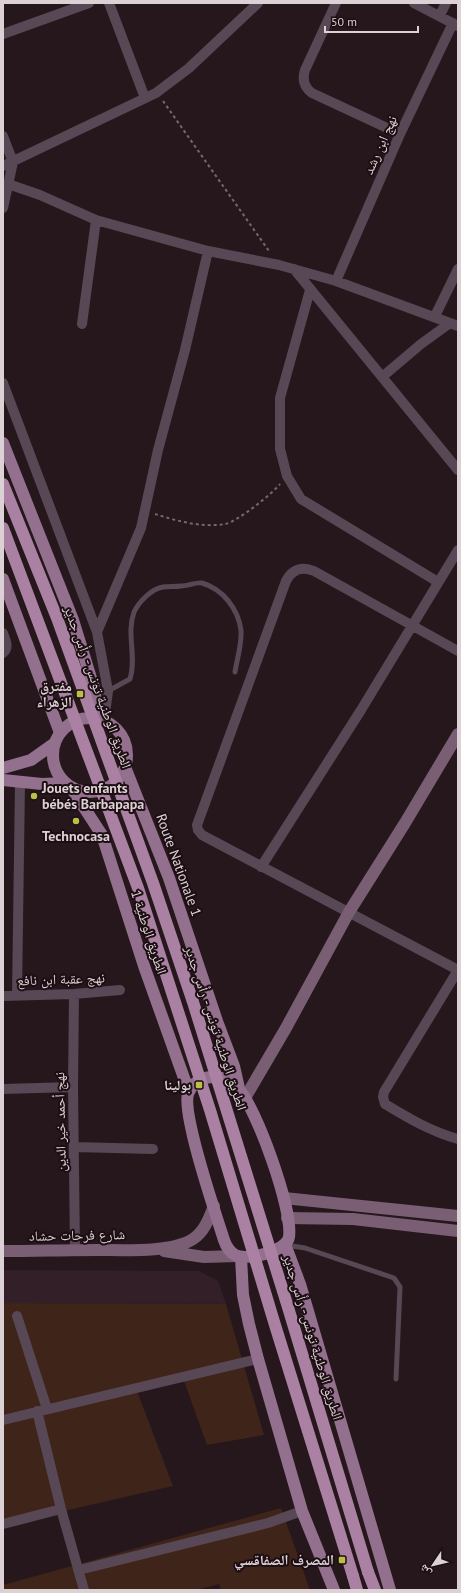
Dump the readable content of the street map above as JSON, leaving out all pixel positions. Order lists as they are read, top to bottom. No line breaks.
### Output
{"streets":{"highway":["الطريق الوطنية تونس - رأس جدير"],"main road":["Route Nationale 1","الطريق الوطنية 1"],"street":["نهج ابن رشد","نهج عقبة ابن نافع","نهج أحمد خير الدين","شارع فرحات حشاد"]},"crossings":[["Route Nationale 1","الطريق الوطنية 1"],["نهج عقبة ابن نافع","نهج أحمد خير الدين"],["نهج أحمد خير الدين","شارع فرحات حشاد"]],"places":{"transit":["مفترق الزهراء","بولينا","المصرف الصفاقسي"],"other":["Jouets enfants bébés Barbapapa","Technocasa"]},"scale_bar":"50 m","north":"bottom left"}
